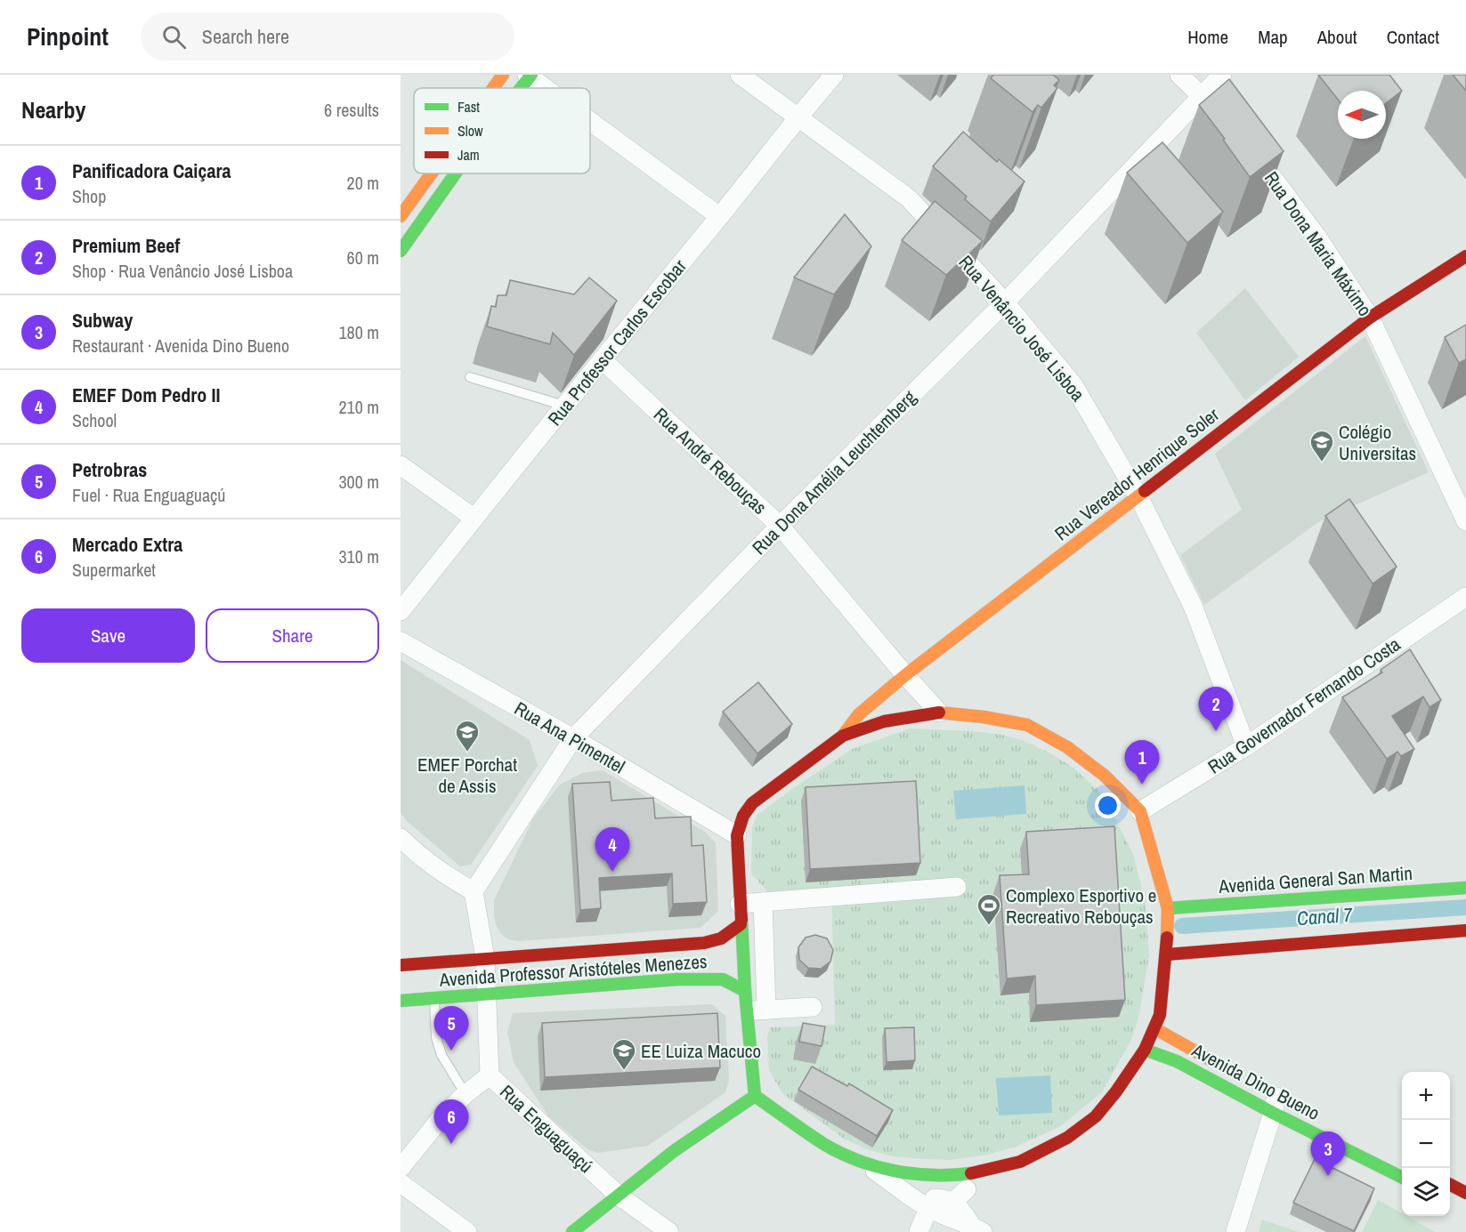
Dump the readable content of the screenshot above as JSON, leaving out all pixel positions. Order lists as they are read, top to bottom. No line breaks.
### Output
{"streets":{"main road":["Rua Vereador Henrique Soler","Avenida General San Martin","Avenida Professor Aristóteles Menezes","Avenida Dino Bueno"],"street":["Rua Dona Maria Máximo","Rua Venâncio José Lisboa","Rua Professor Carlos Escobar","Rua André Rebouças","Rua Dona Amélia Leuchtemberg","Rua Governador Fernando Costa","Rua Ana Pimentel","Rua Enguaguaçú"]},"crossings":[["Rua Dona Maria Máximo","Rua Vereador Henrique Soler"],["Rua Venâncio José Lisboa","Rua Professor Carlos Escobar"],["Rua Venâncio José Lisboa","Rua Dona Amélia Leuchtemberg"],["Rua Venâncio José Lisboa","Rua Vereador Henrique Soler"],["Rua Venâncio José Lisboa","Rua Governador Fernando Costa"],["Rua Professor Carlos Escobar","Rua André Rebouças"],["Rua André Rebouças","Rua Dona Amélia Leuchtemberg"],["Rua André Rebouças","Rua Vereador Henrique Soler"],["Rua Dona Amélia Leuchtemberg","Rua Ana Pimentel"],["Avenida Professor Aristóteles Menezes","Rua Enguaguaçú"]],"water":["Canal 7"],"places":{"school or university":["Colégio Universitas","EMEF Porchat de Assis","EE Luiza Macuco"],"sports":["Complexo Esportivo e Recreativo Rebouças"]},"legend":["Fast","Slow","Jam"],"north":"left","page":{"header":"Pinpoint","search":"Search here","nav":["Home","Map","About","Contact"],"heading":["Nearby","6 results"],"list":[{"mark":"1","name":"Panificadora Caiçara","note":"Shop","value":"20 m"},{"mark":"2","name":"Premium Beef","note":"Shop · Rua Venâncio José Lisboa","value":"60 m"},{"mark":"3","name":"Subway","note":"Restaurant · Avenida Dino Bueno","value":"180 m"},{"mark":"4","name":"EMEF Dom Pedro II","note":"School","value":"210 m"},{"mark":"5","name":"Petrobras","note":"Fuel · Rua Enguaguaçú","value":"300 m"},{"mark":"6","name":"Mercado Extra","note":"Supermarket","value":"310 m"}],"buttons":["Save","Share"],"pins":["2","1","4","5","6","3"],"map_buttons":["+","−"]}}
